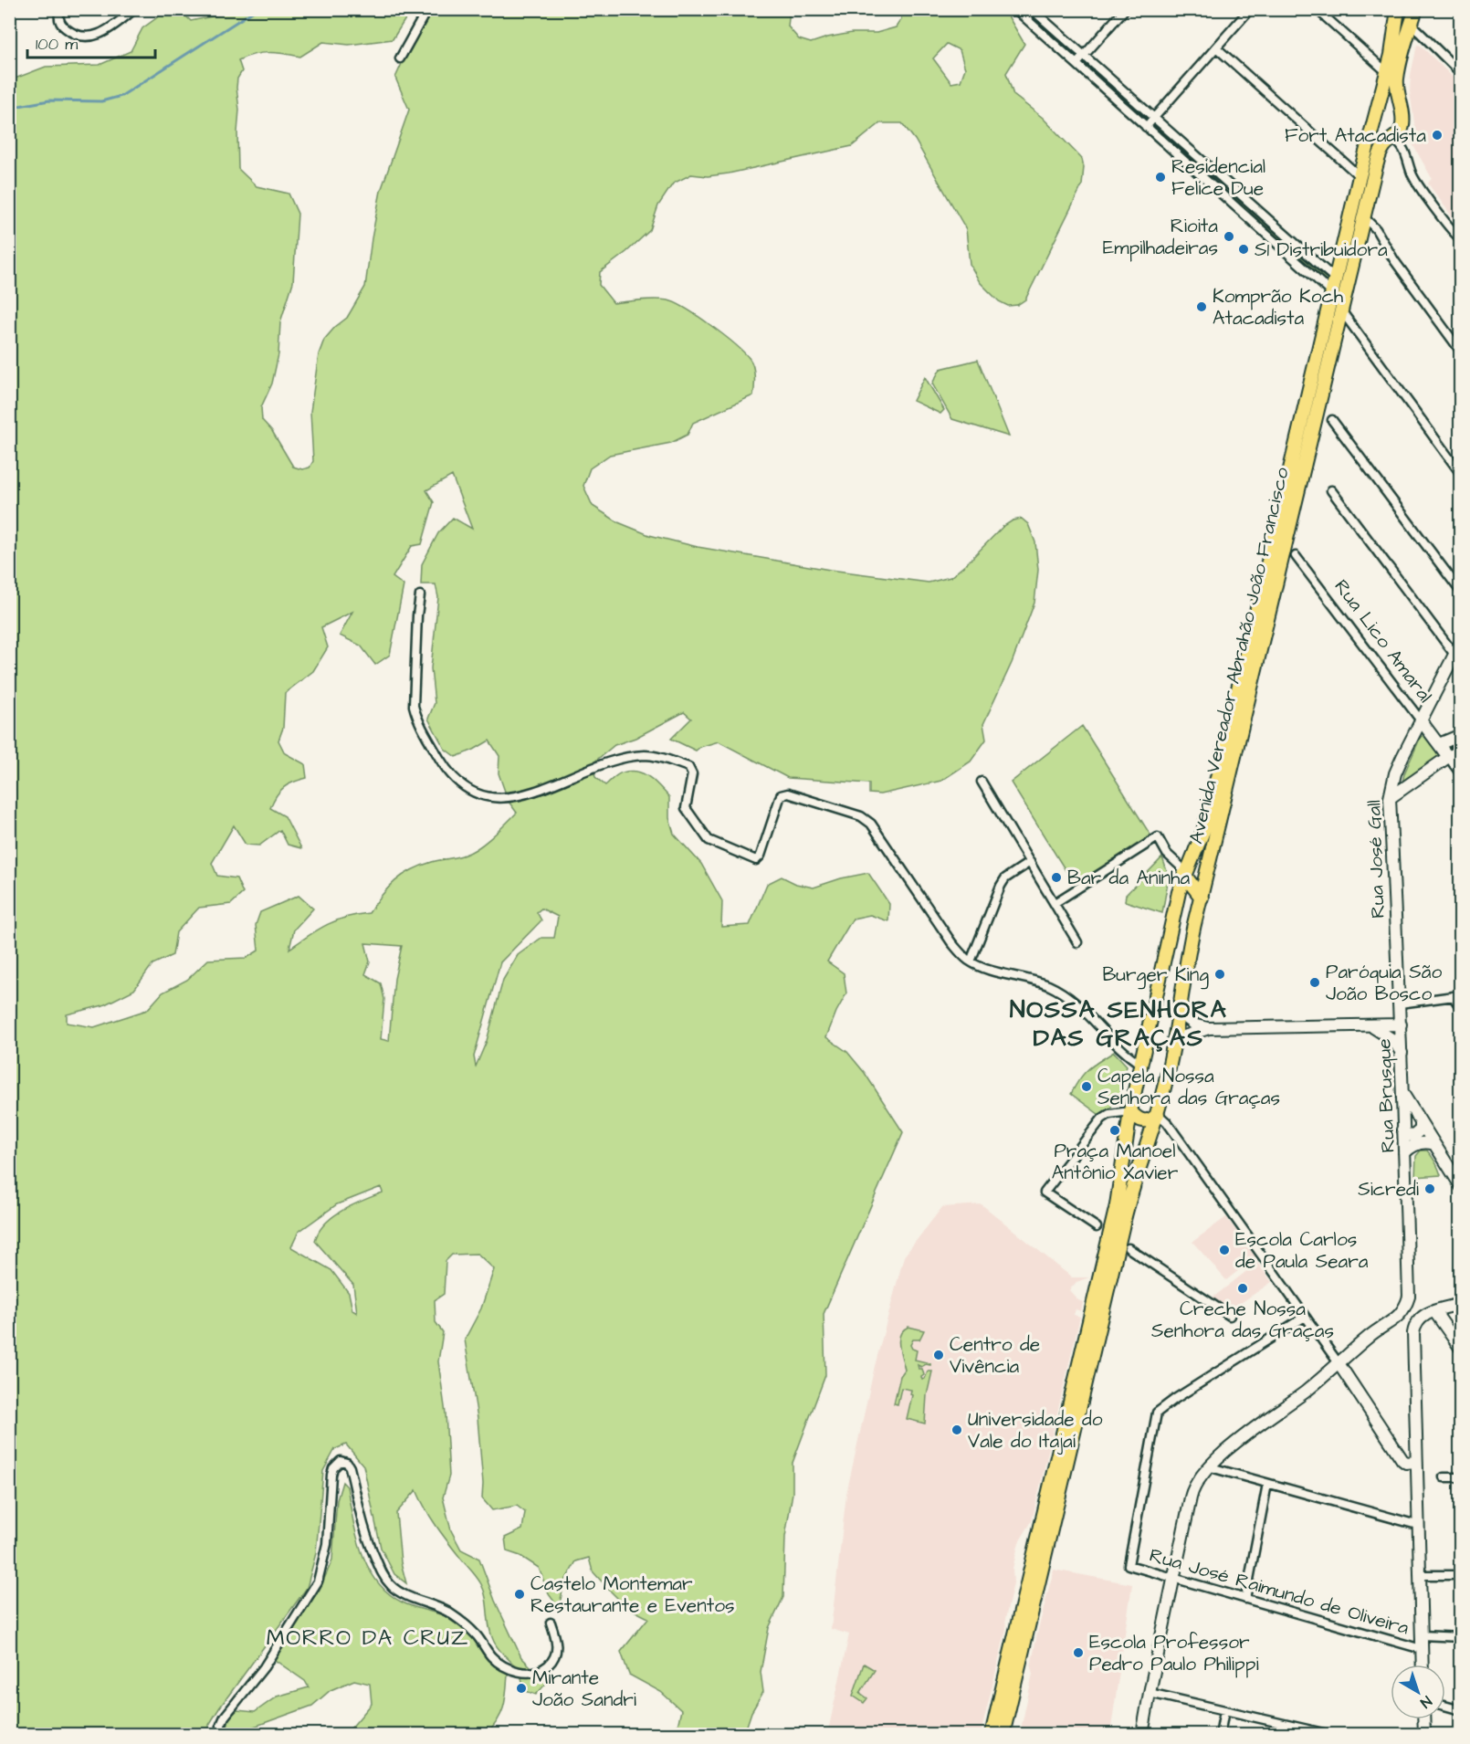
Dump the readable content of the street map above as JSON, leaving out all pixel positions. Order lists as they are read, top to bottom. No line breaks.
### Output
{"streets":{"main road":["Rua Lico Amaral","Avenida Vereador Abrahão João Francisco","Rua José Gall","Rua Brusque"],"street":["Rua José Raimundo de Oliveira"]},"crossings":[["Rua Lico Amaral","Rua José Gall"],["Rua José Gall","Rua Brusque"]],"districts":["NOSSA SENHORA DAS GRAÇAS","MORRO DA CRUZ"],"places":["Fort Atacadista","Residencial Felice Due","Rioita Empilhadeiras","S1 Distribuidora","Komprão Koch Atacadista","Bar da Aninha","Burger King","Paróquia São João Bosco","Capela Nossa Senhora das Graças","Praça Manoel Antônio Xavier","Sicredi","Escola Carlos de Paula Seara","Creche Nossa Senhora das Graças","Centro de Vivência","Universidade do Vale do Itajaí","Castelo Montemar Restaurante e Eventos","Escola Professor Pedro Paulo Philippi","Mirante João Sandri"],"scale_bar":"100 m","north":"bottom right"}
